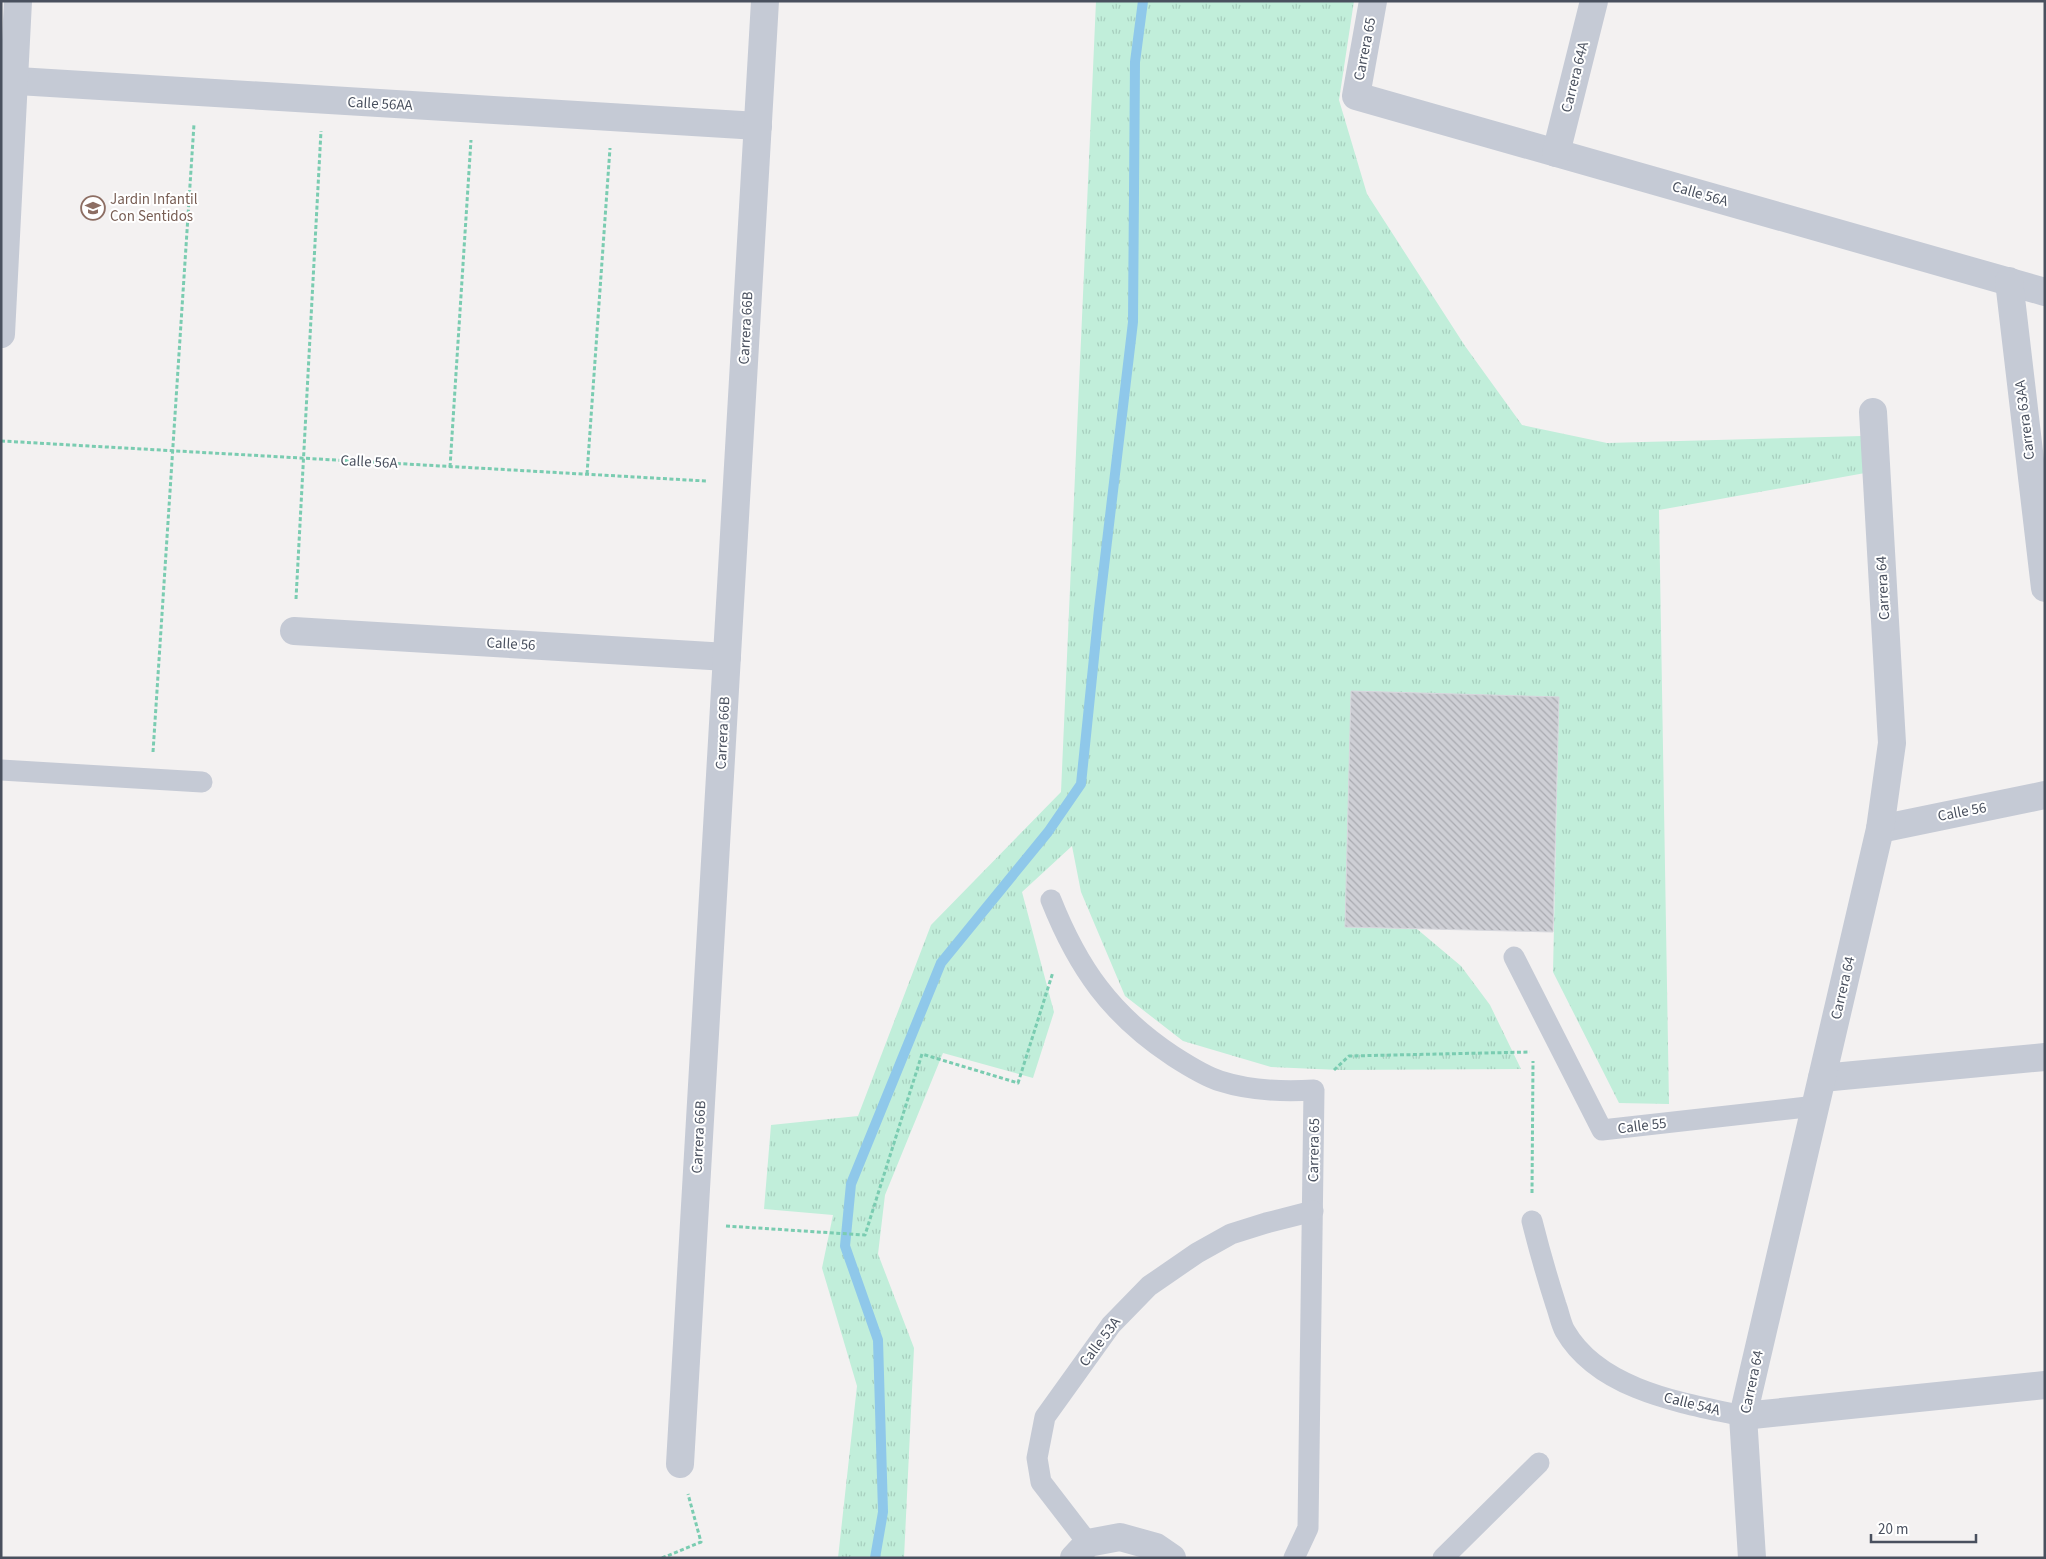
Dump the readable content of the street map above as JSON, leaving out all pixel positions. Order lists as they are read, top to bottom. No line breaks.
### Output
{"streets":{"street":["Carrera 65","Carrera 64A","Calle 56AA","Calle 56A","Carrera 66B","Carrera 63AA","Carrera 64","Calle 56","Calle 54A"],"lane":["Calle 55","Calle 53A"]},"crossings":[["Carrera 65","Calle 56A"],["Carrera 65","Calle 53A"],["Carrera 64A","Calle 56A"],["Calle 56AA","Carrera 66B"],["Calle 56A","Carrera 66B"],["Calle 56A","Carrera 63AA"],["Carrera 66B","Calle 56"],["Carrera 64","Calle 56"],["Carrera 64","Calle 55"],["Carrera 64","Calle 54A"]],"places":{"school or university":["Jardin Infantil Con Sentidos"]},"scale_bar":"20 m"}
